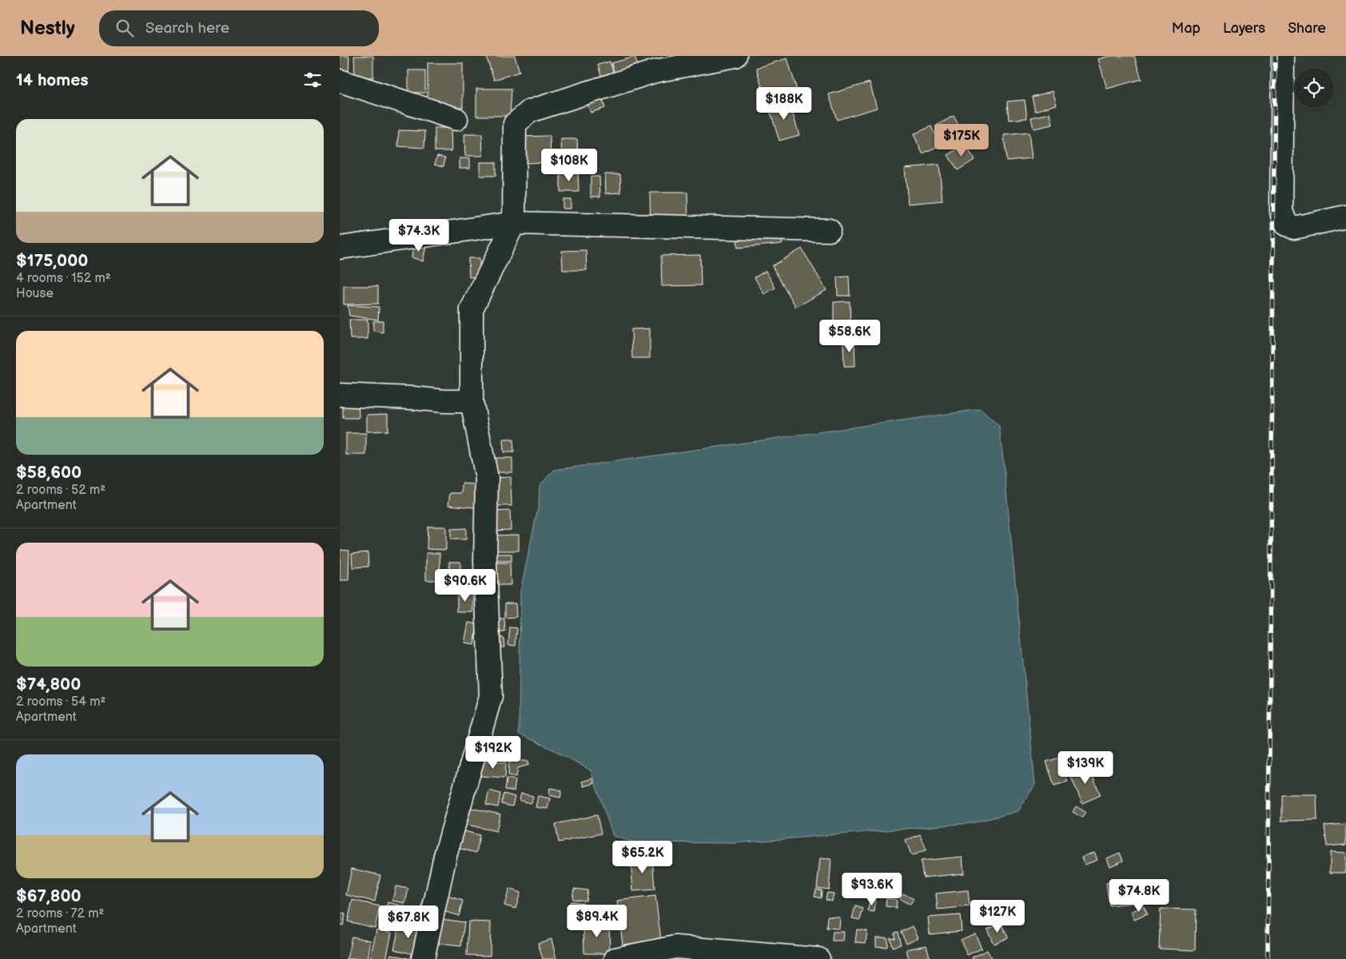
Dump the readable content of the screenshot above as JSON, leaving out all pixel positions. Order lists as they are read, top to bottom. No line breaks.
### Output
{"page":{"header":"Nestly","search":"Search here","nav":["Map","Layers","Share"],"heading":"14 homes","price":["$188K","$175K","$108K","$74.3K","$58.6K","$90.6K","$192K","$139K","$65.2K","$93.6K","$74.8K","$127K","$89.4K","$67.8K"],"list":[{"name":"$175,000","note":"4 rooms · 152 m² · House"},{"name":"$58,600","note":"2 rooms · 52 m² · Apartment"},{"name":"$74,800","note":"2 rooms · 54 m² · Apartment"},{"name":"$67,800","note":"2 rooms · 72 m² · Apartment"}]}}
